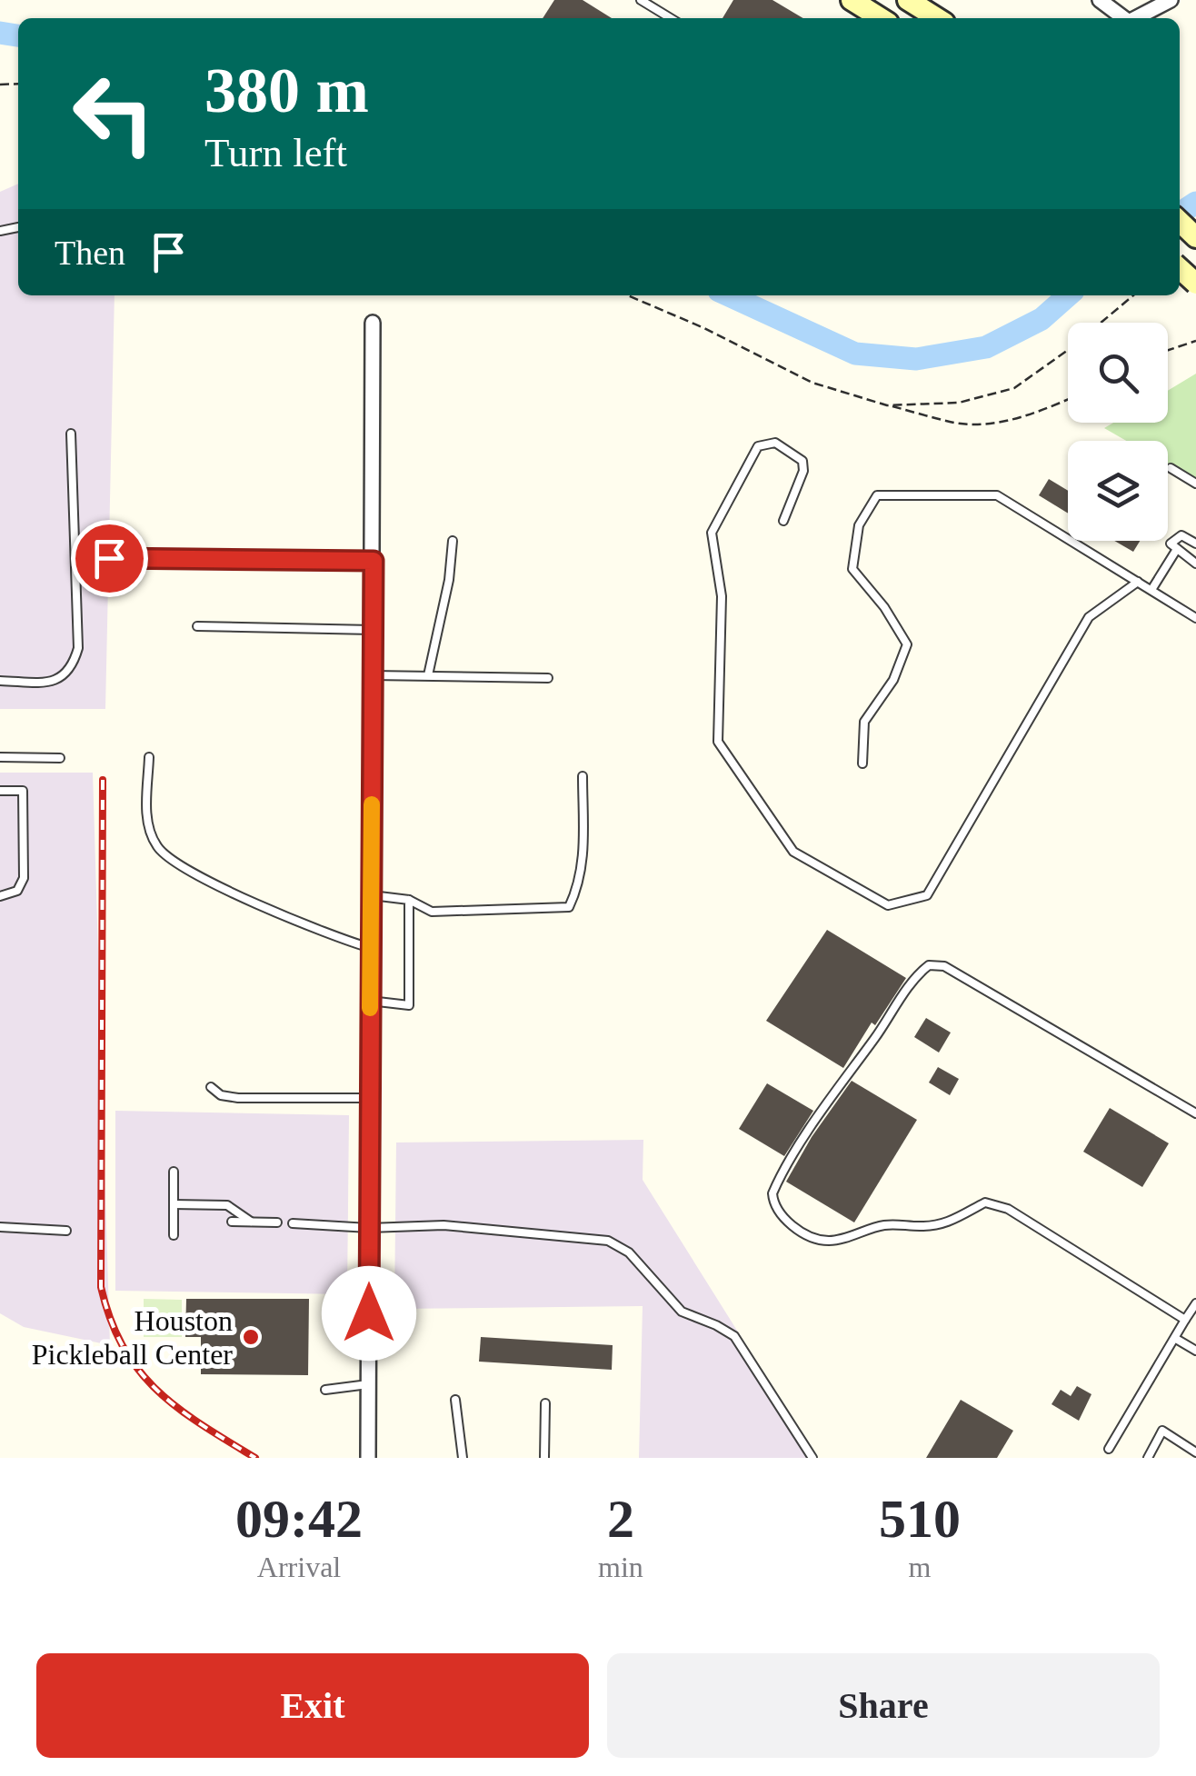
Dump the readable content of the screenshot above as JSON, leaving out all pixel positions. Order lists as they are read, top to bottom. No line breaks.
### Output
{"places":["Houston Pickleball Center"],"page":{"turn":["380 m","Turn left"],"then":"Then","eta":["09:42","Arrival","2","min","510","m"],"buttons":["Exit","Share"]}}
